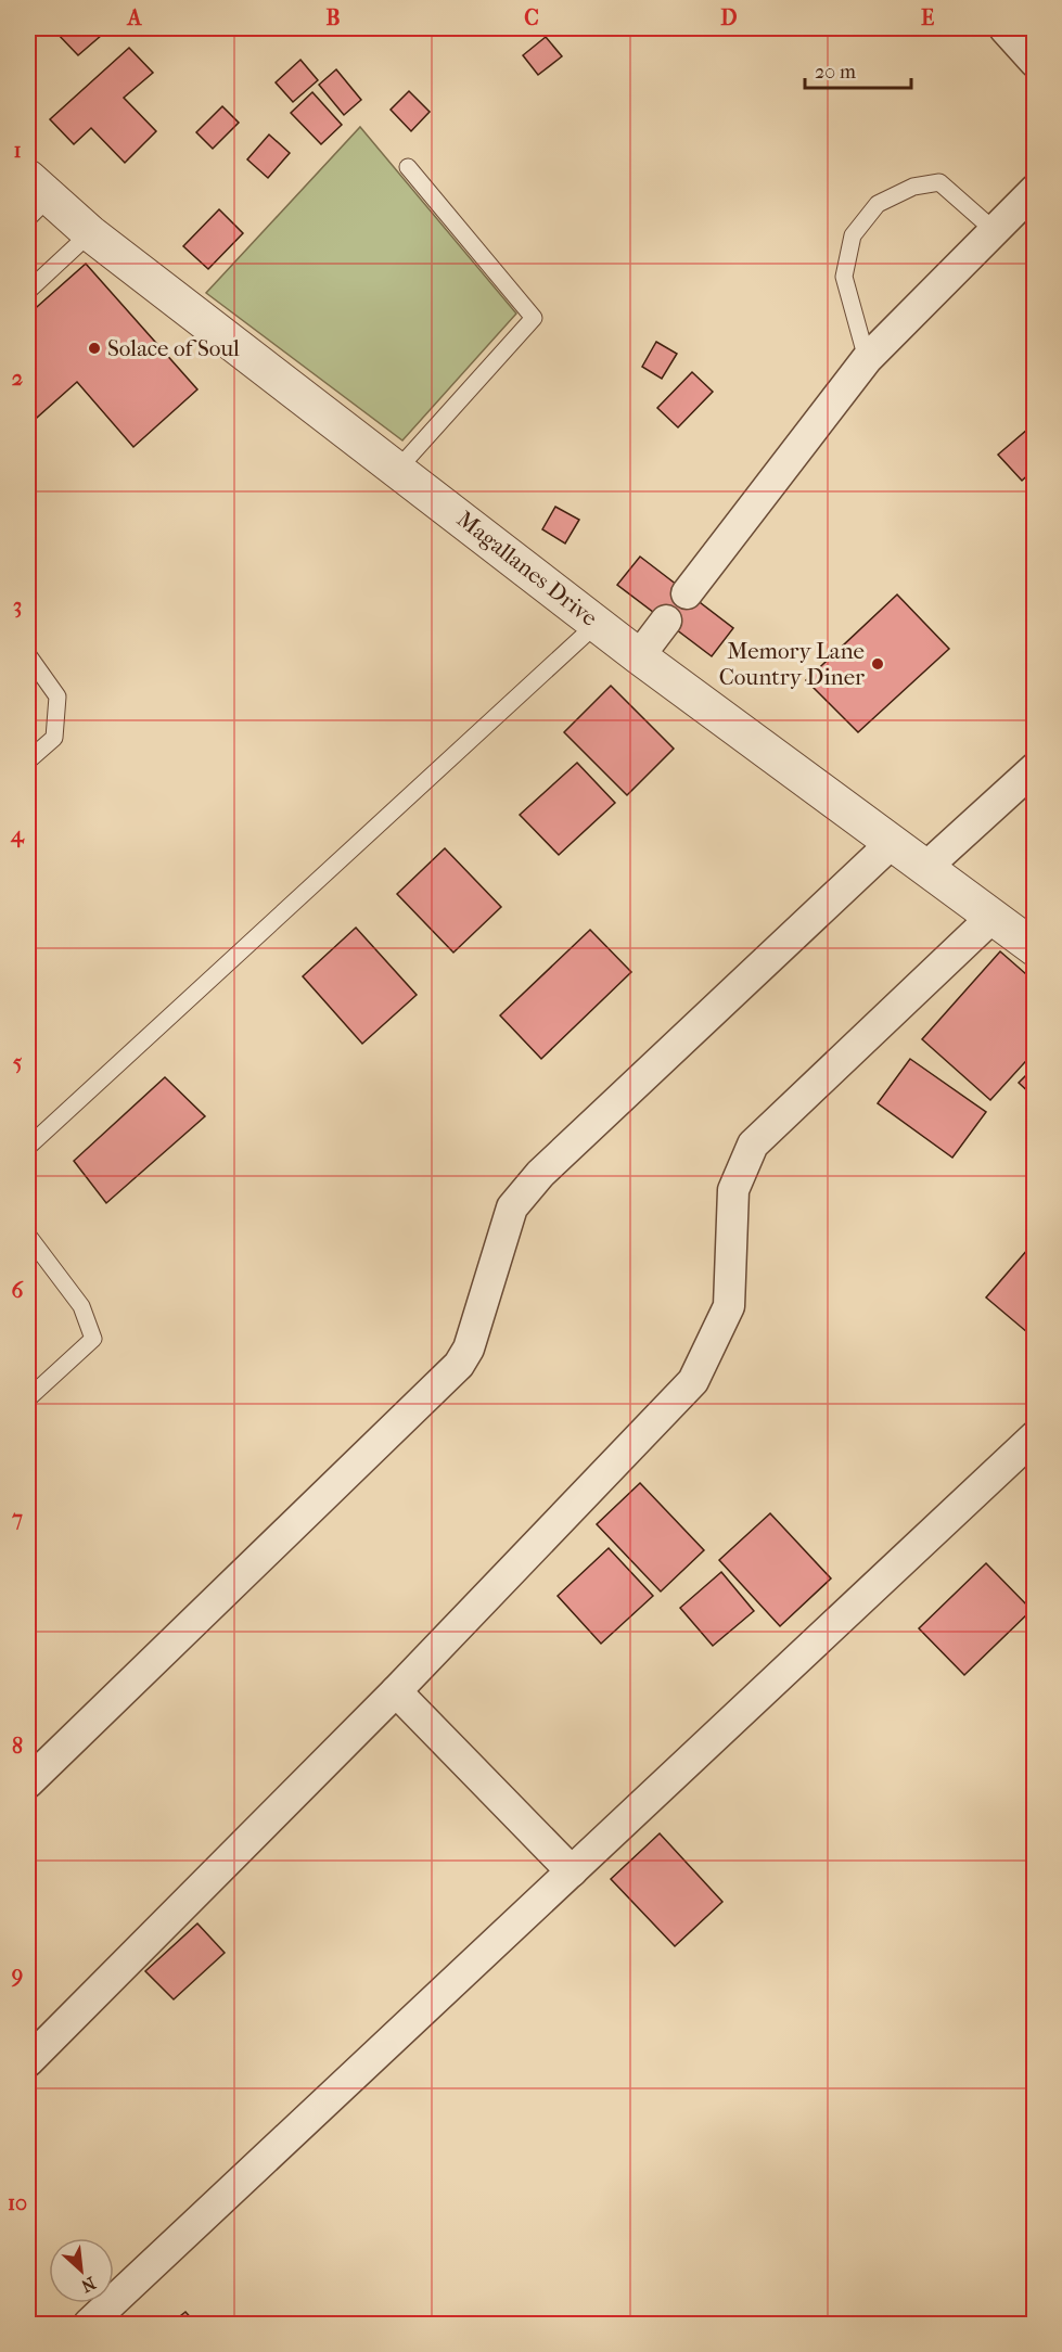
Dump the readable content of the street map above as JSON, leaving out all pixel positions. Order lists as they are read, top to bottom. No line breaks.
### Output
{"streets":{"street":["Magallanes Drive"]},"places":["Solace of Soul","Memory Lane Country Diner"],"scale_bar":"20 m","north":"bottom right","grid":{"columns":["A","B","C","D","E"],"rows":["1","2","3","4","5","6","7","8","9","10"]}}
